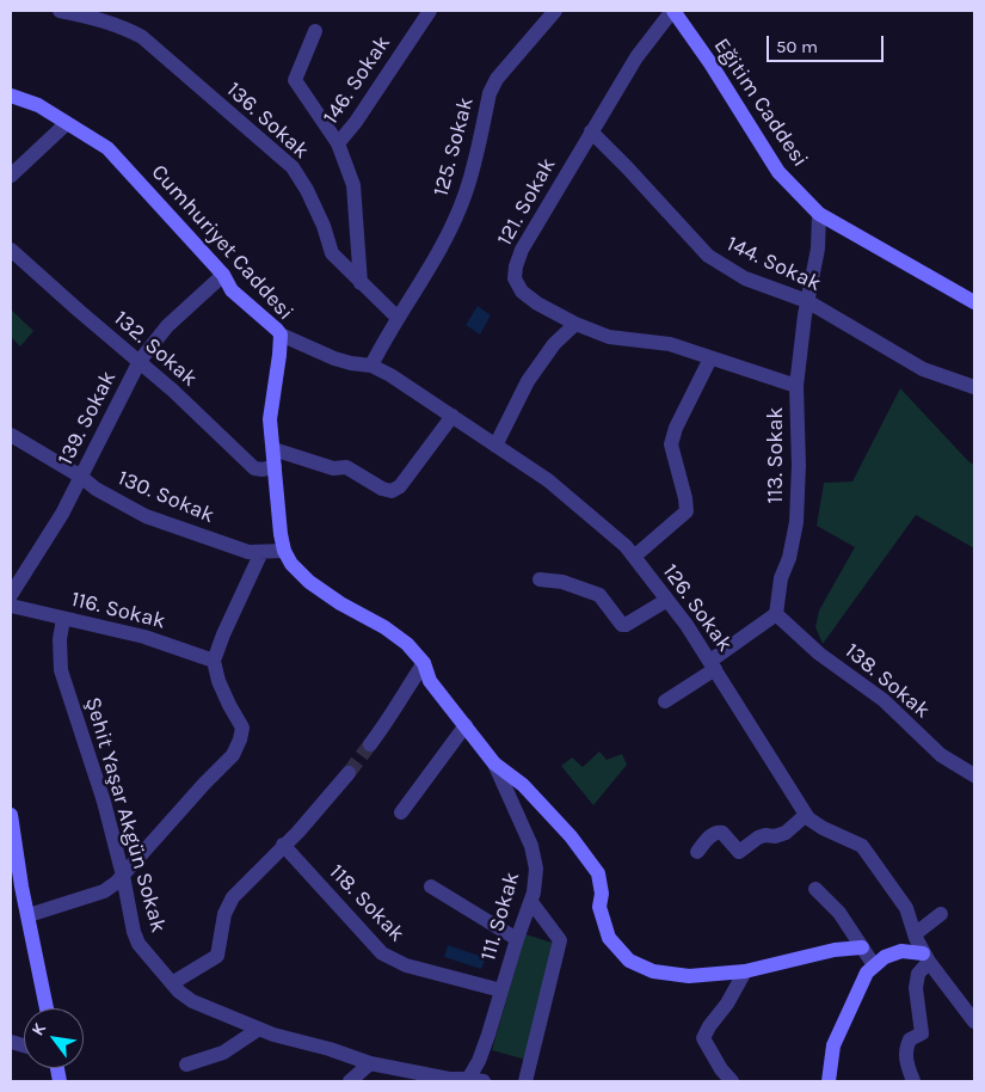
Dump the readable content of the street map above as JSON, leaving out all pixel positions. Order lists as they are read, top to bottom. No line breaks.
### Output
{"streets":{"street":["146. Sokak","Eğitim Caddesi","136. Sokak","125. Sokak","121. Sokak","Cumhuriyet Caddesi","144. Sokak","132. Sokak","139. Sokak","113. Sokak","130. Sokak","126. Sokak","116. Sokak","138. Sokak","Şehit Yaşar Akgün Sokak","118. Sokak","111. Sokak"]},"crossings":[["Eğitim Caddesi","121. Sokak"],["Eğitim Caddesi","113. Sokak"],["136. Sokak","125. Sokak"],["125. Sokak","126. Sokak"],["121. Sokak","144. Sokak"],["121. Sokak","113. Sokak"],["Cumhuriyet Caddesi","132. Sokak"],["Cumhuriyet Caddesi","139. Sokak"],["Cumhuriyet Caddesi","130. Sokak"],["Cumhuriyet Caddesi","126. Sokak"],["144. Sokak","113. Sokak"],["132. Sokak","139. Sokak"],["139. Sokak","130. Sokak"],["113. Sokak","138. Sokak"],["116. Sokak","Şehit Yaşar Akgün Sokak"],["Şehit Yaşar Akgün Sokak","111. Sokak"],["118. Sokak","111. Sokak"]],"scale_bar":"50 m","north":"top left"}
